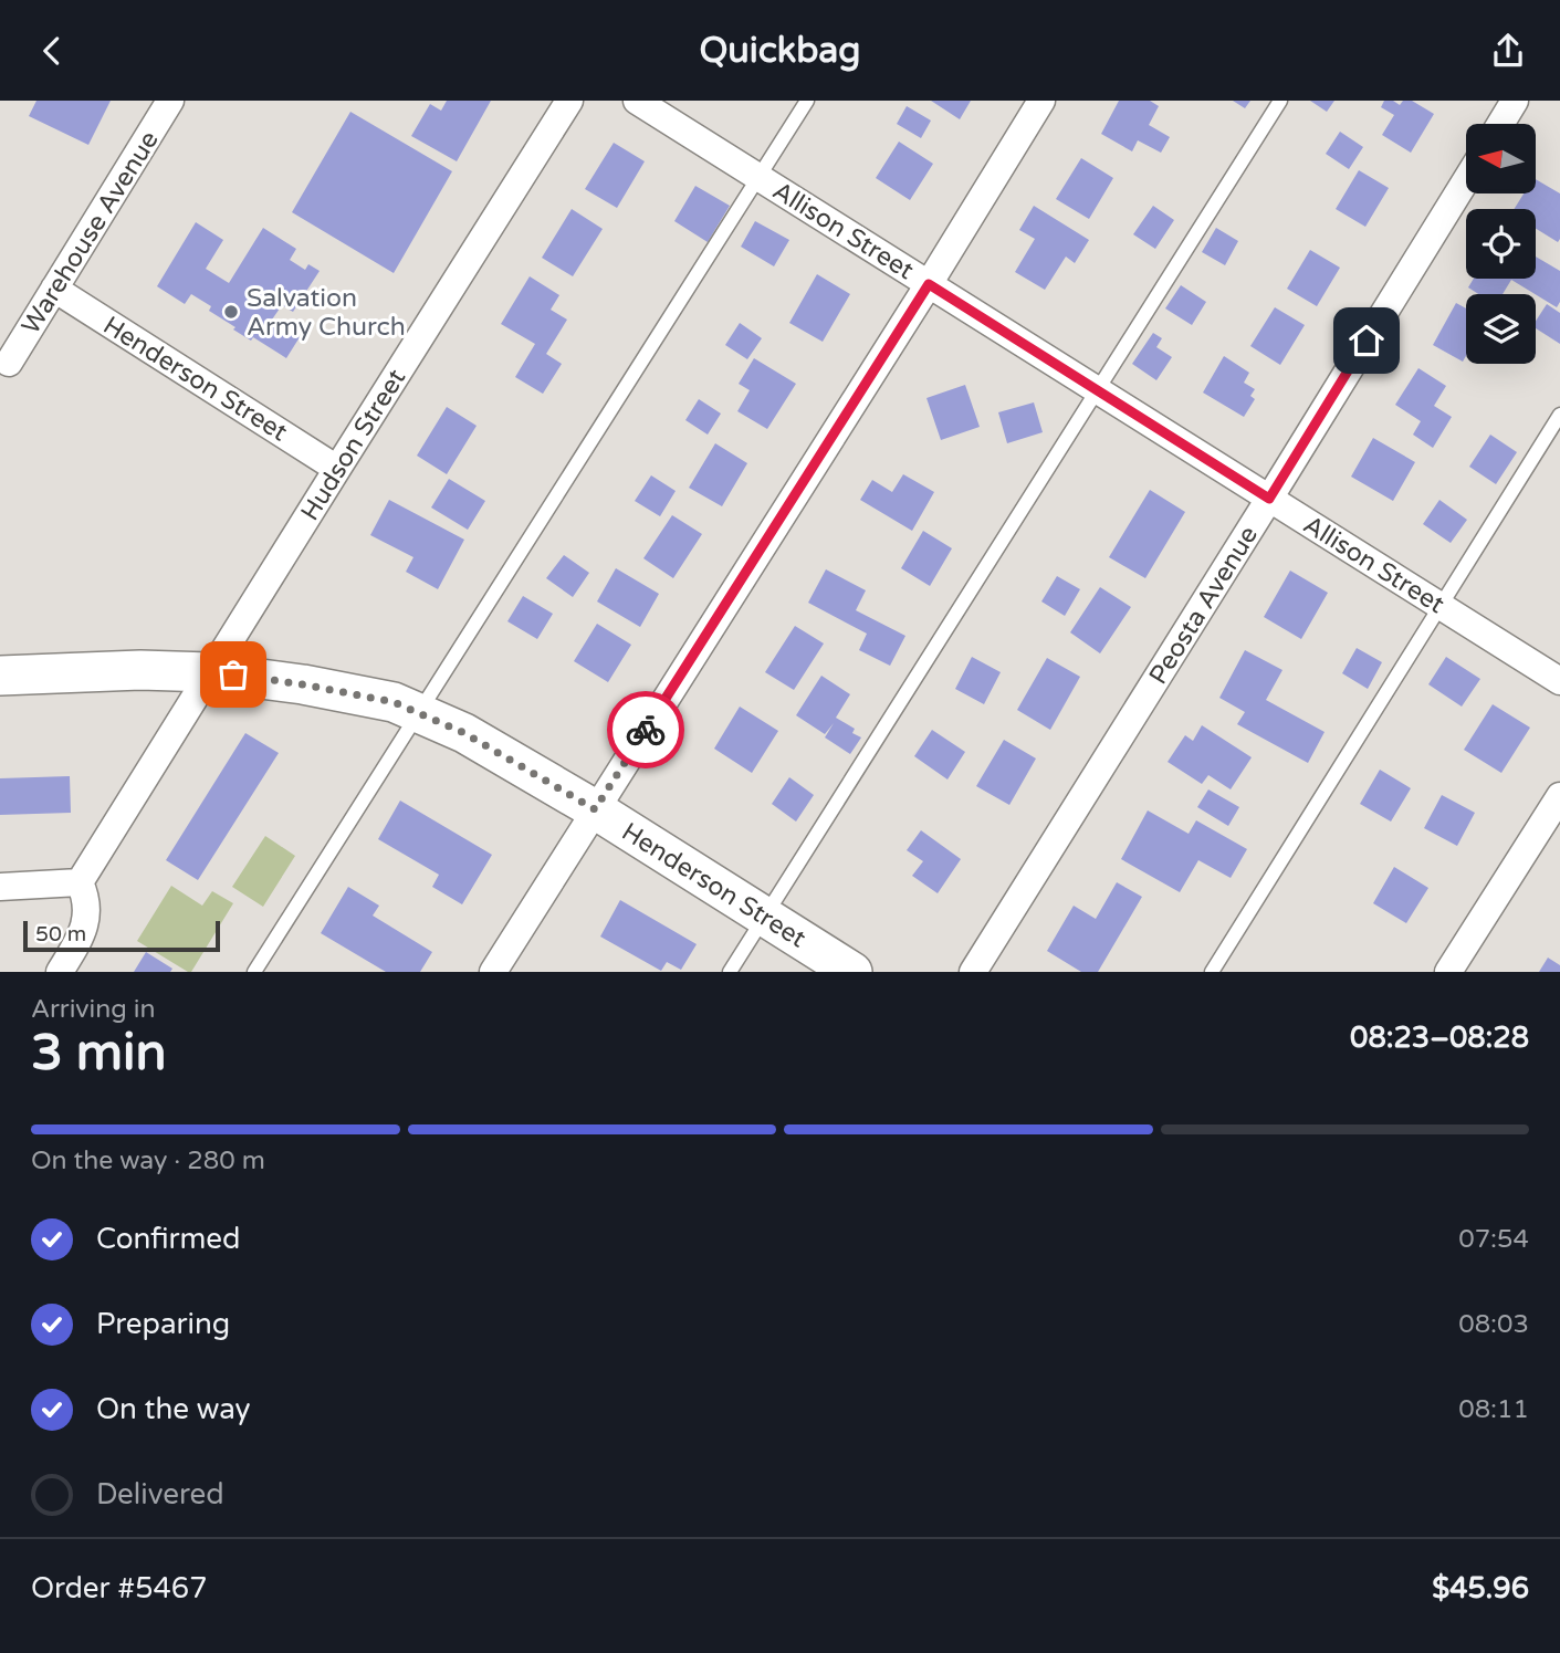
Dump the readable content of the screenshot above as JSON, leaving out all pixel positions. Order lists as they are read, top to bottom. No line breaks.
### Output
{"streets":{"main road":["Henderson Street"],"street":["Allison Street","Warehouse Avenue","Hudson Street","Peosta Avenue"]},"crossings":[["Allison Street","Peosta Avenue"],["Warehouse Avenue","Henderson Street"],["Henderson Street","Hudson Street"]],"places":["Salvation Army Church"],"scale_bar":"50 m","north":"left","page":{"header":"Quickbag","scale":"50 m","heading":["3 min","Arriving in","08:23–08:28"],"panel":["Order #5467","$45.96"],"bar":"On the way · 280 m","list":[["Confirmed","07:54"],["Preparing","08:03"],["On the way","08:11"],"Delivered"]}}
